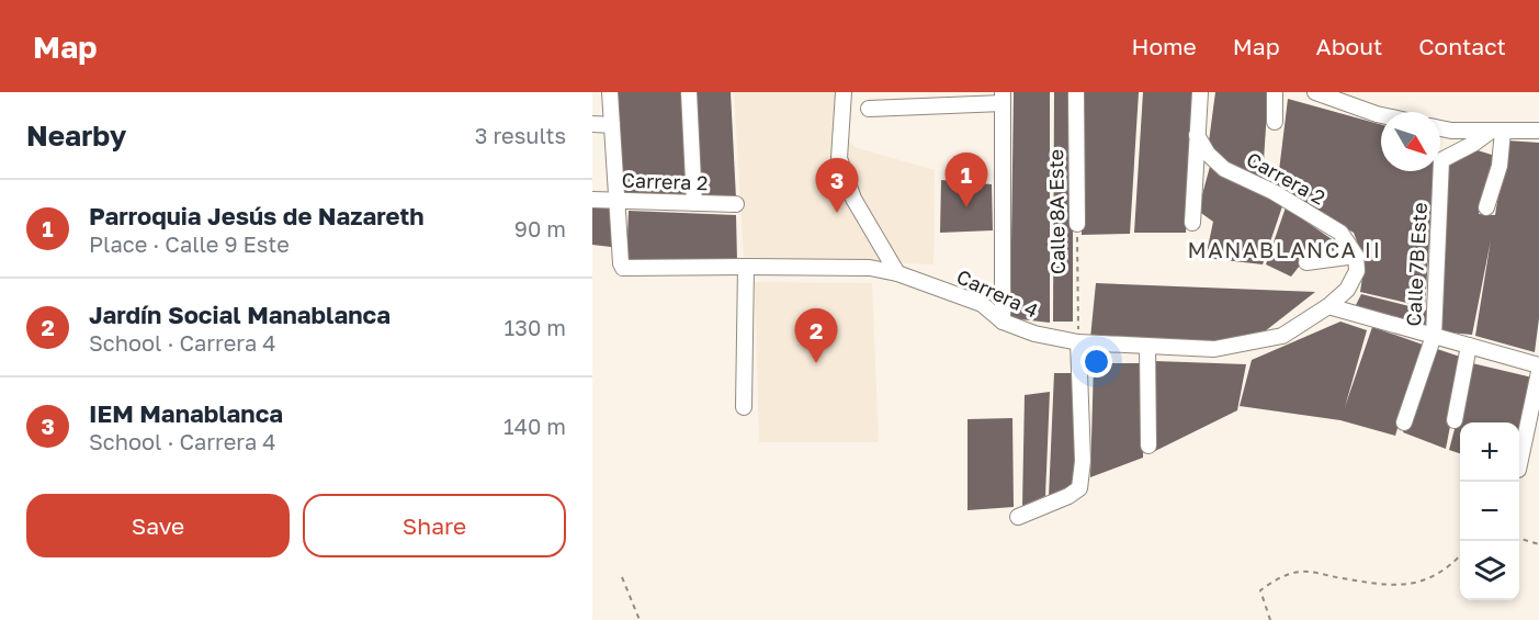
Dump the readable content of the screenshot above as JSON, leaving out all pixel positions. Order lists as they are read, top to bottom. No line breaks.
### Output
{"streets":{"street":["Carrera 2","Calle 8A Este","Calle 7B Este","Carrera 4"]},"crossings":[["Carrera 2","Carrera 4"],["Calle 8A Este","Carrera 4"]],"districts":["MANABLANCA II"],"north":"bottom right","page":{"header":"Map","nav":["Home","Map","About","Contact"],"heading":["Nearby","3 results"],"pins":["1","3","2"],"list":[{"mark":"1","name":"Parroquia Jesús de Nazareth","note":"Place · Calle 9 Este","value":"90 m"},{"mark":"2","name":"Jardín Social Manablanca","note":"School · Carrera 4","value":"130 m"},{"mark":"3","name":"IEM Manablanca","note":"School · Carrera 4","value":"140 m"}],"map_buttons":["+","−"],"buttons":["Save","Share"]}}
